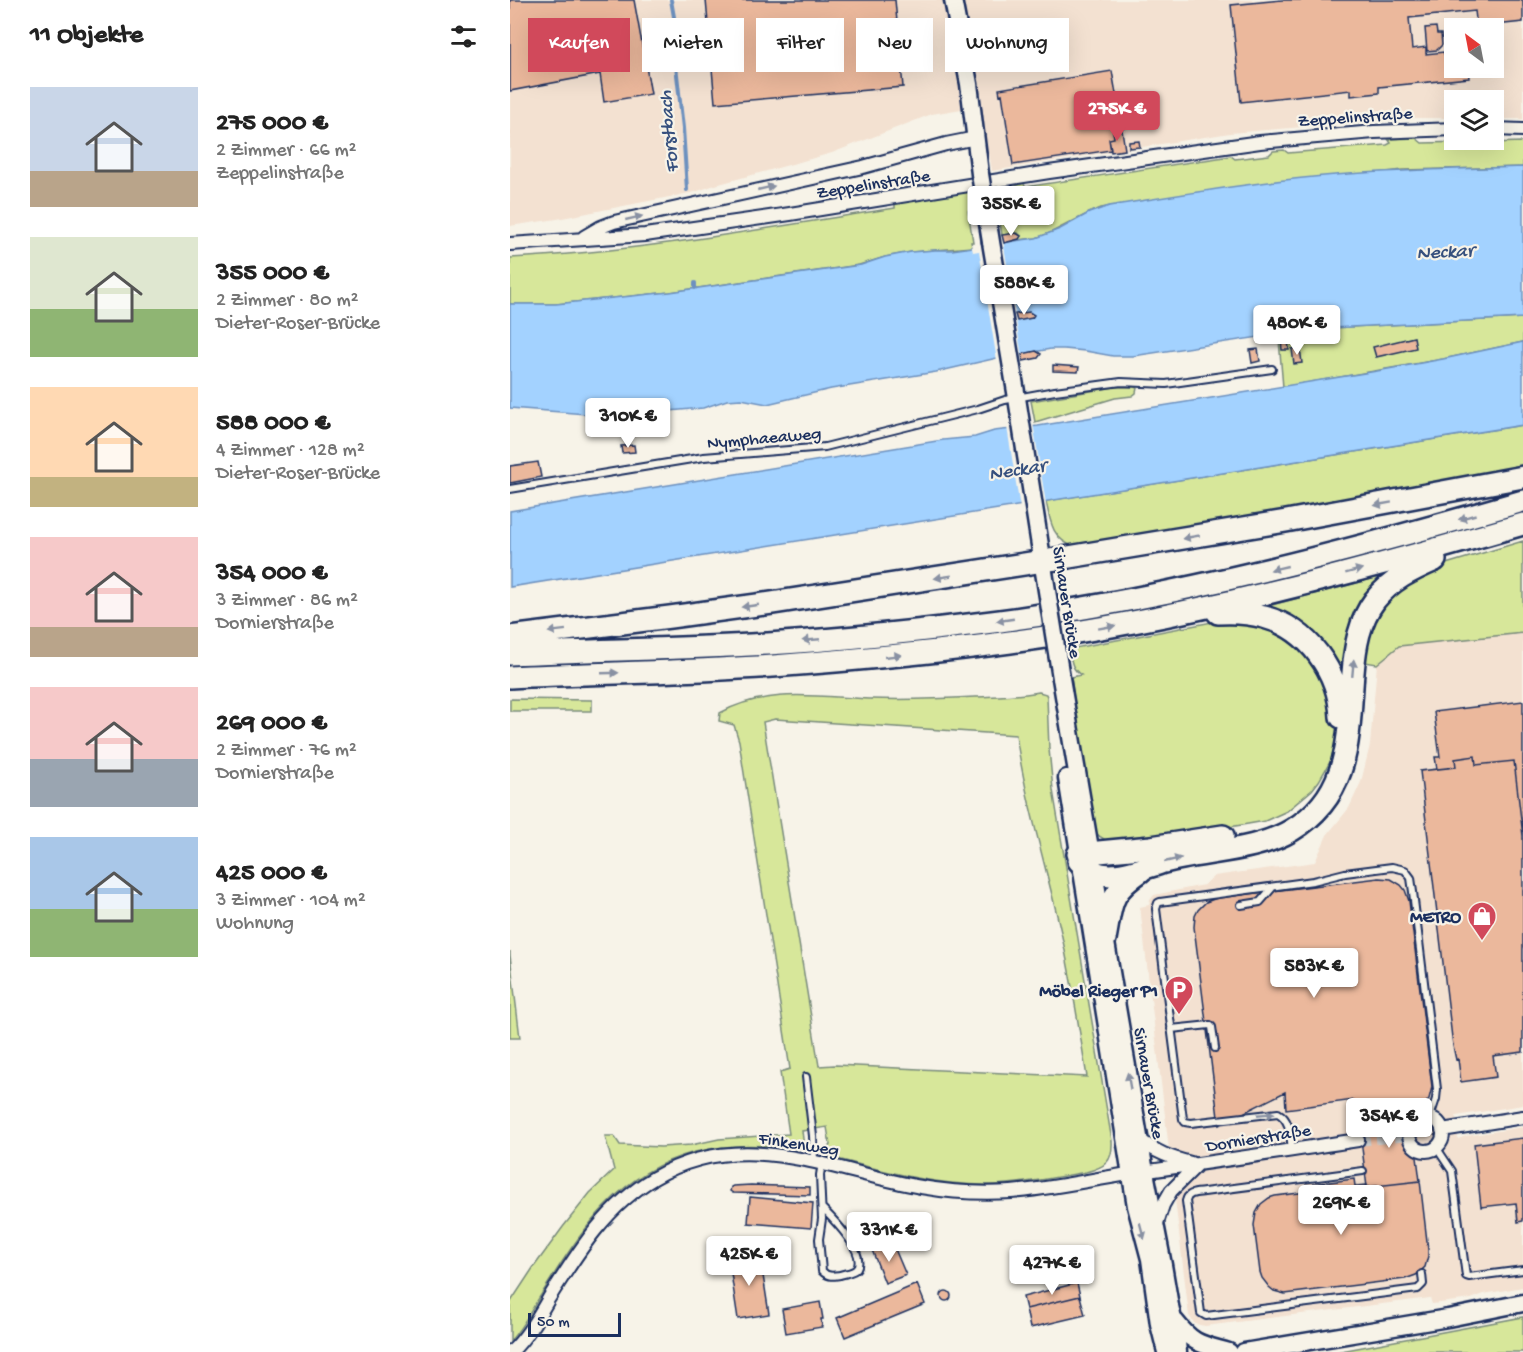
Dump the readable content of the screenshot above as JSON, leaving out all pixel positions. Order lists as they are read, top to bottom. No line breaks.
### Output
{"streets":{"main road":["Sirnauer Brücke"],"street":["Zeppelinstraße","Dornierstraße","Finkenweg"],"lane":["Nymphaeaweg"]},"crossings":[["Nymphaeaweg","Sirnauer Brücke"],["Sirnauer Brücke","Dornierstraße"],["Sirnauer Brücke","Finkenweg"],["Dornierstraße","Finkenweg"]],"water":["Forstbach","Neckar"],"places":{"shop":["METRO"],"parking":["Möbel Rieger P1"]},"scale_bar":"50 m","north":"top left","page":{"heading":"11 Objekte","chip":["Kaufen","Mieten","Filter","Neu","Wohnung"],"list":[{"name":"275 000 €","note":"2 Zimmer · 66 m² · Zeppelinstraße"},{"name":"355 000 €","note":"2 Zimmer · 80 m² · Dieter-Roser-Brücke"},{"name":"588 000 €","note":"4 Zimmer · 128 m² · Dieter-Roser-Brücke"},{"name":"354 000 €","note":"3 Zimmer · 86 m² · Dornierstraße"},{"name":"269 000 €","note":"2 Zimmer · 76 m² · Dornierstraße"},{"name":"425 000 €","note":"3 Zimmer · 104 m² · Wohnung"}],"price":["275K €","355K €","588K €","480K €","310K €","583K €","354K €","269K €","331K €","425K €","427K €"],"scale":"50 m"}}
